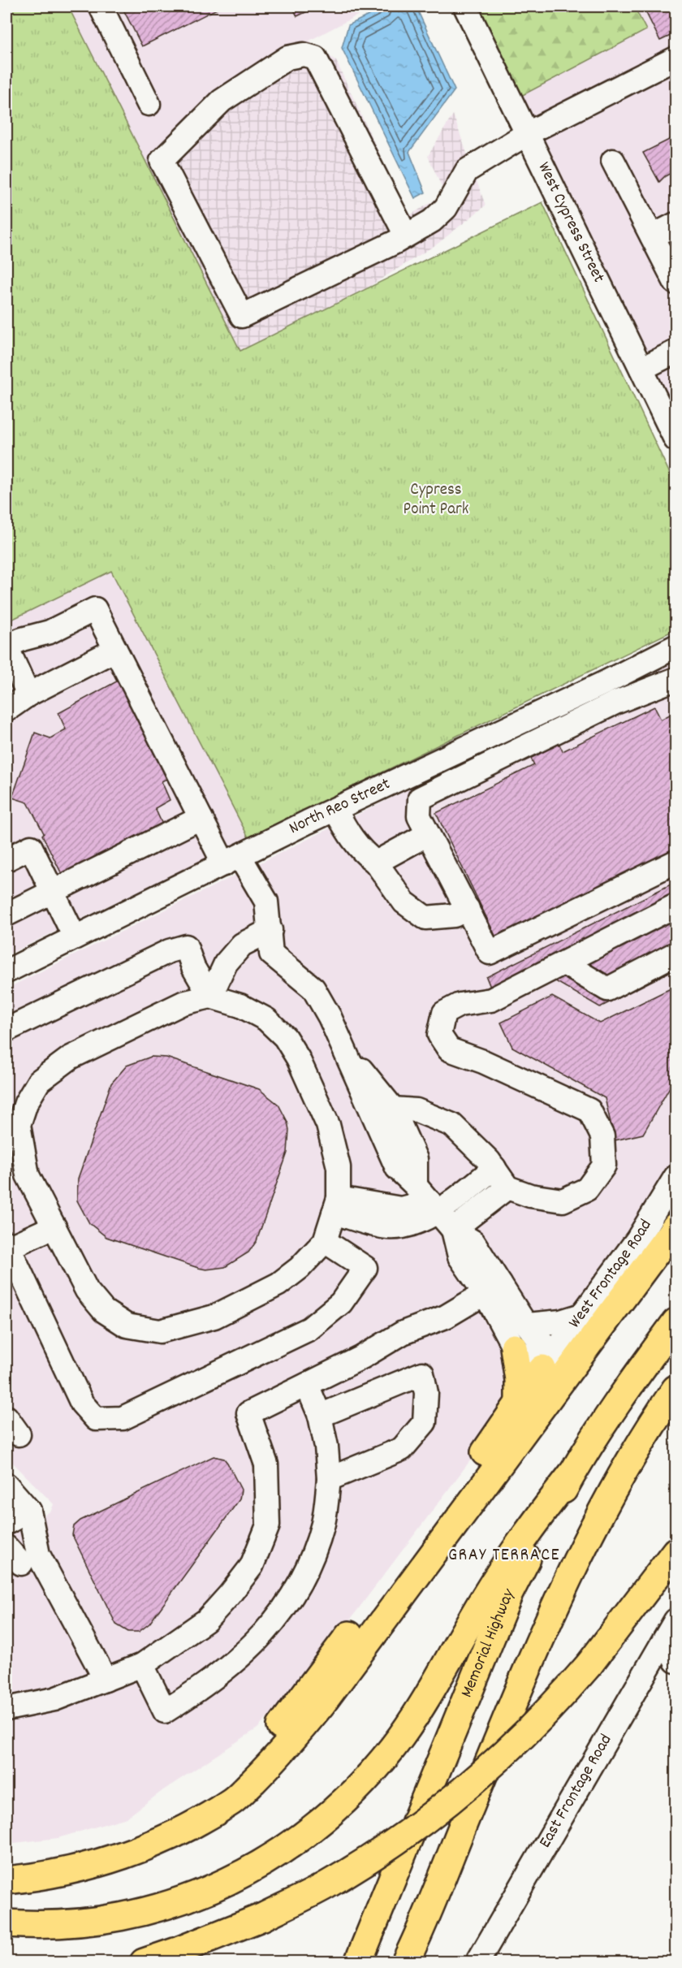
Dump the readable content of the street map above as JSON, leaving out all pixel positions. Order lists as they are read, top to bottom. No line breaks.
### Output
{"streets":{"highway":["Memorial Highway"],"street":["West Cypress Street","North Reo Street","West Frontage Road","East Frontage Road"]},"districts":["GRAY TERRACE"],"parks":["Cypress Point Park"]}
